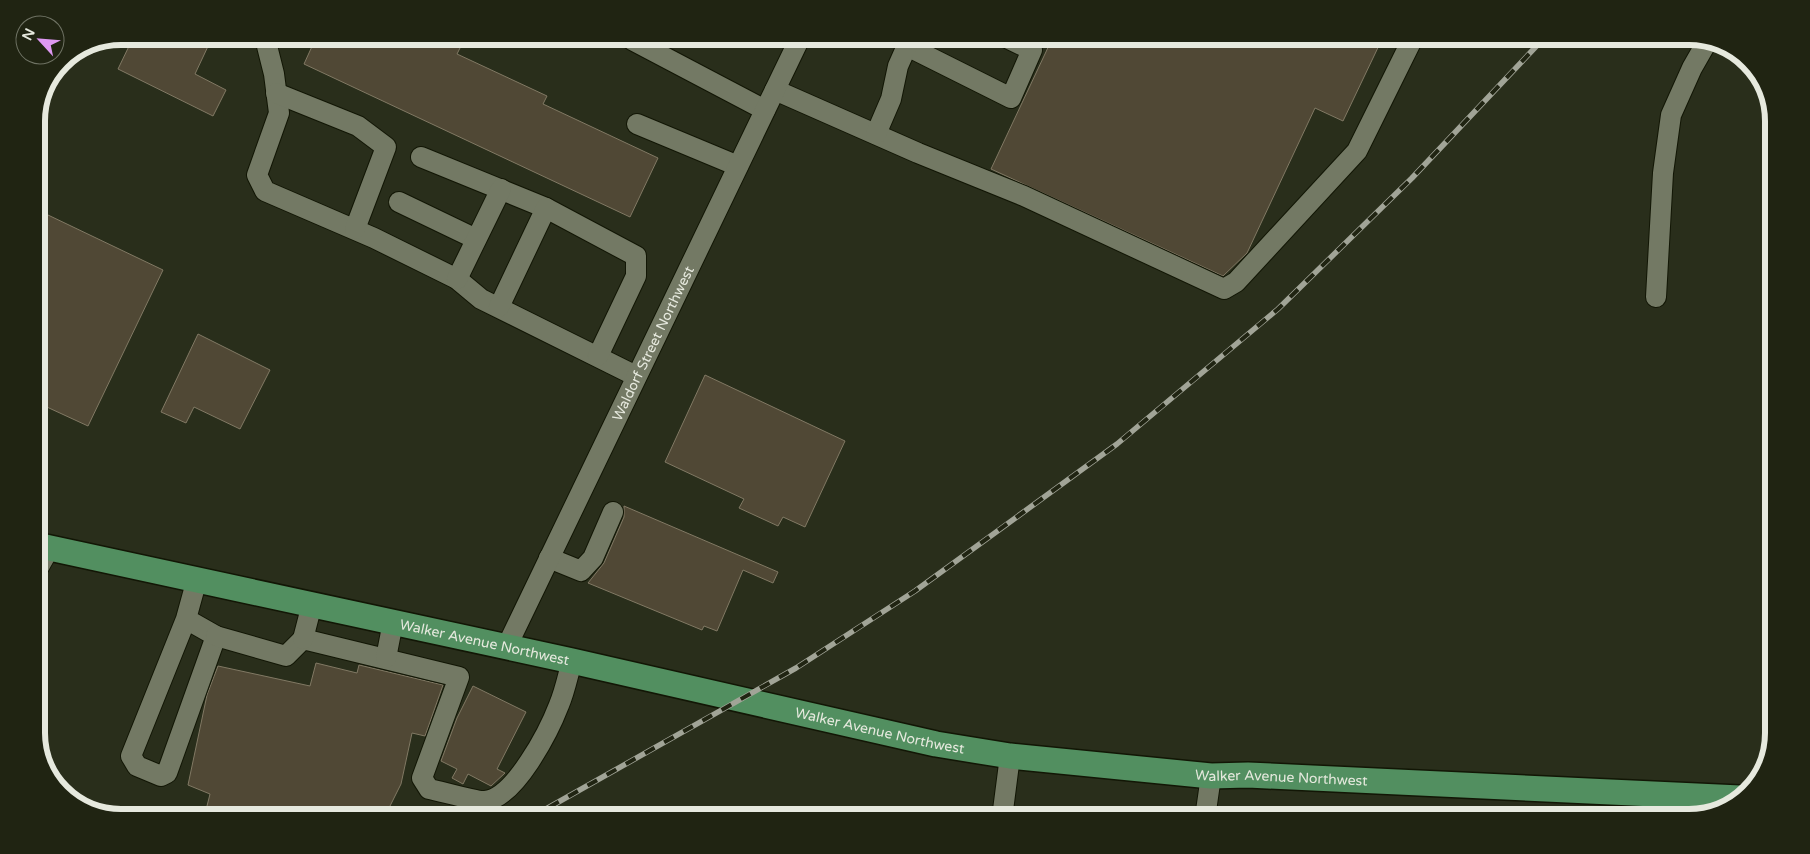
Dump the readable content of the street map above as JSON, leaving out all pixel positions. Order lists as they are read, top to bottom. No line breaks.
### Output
{"streets":{"main road":["Walker Avenue Northwest"],"street":["Waldorf Street Northwest"]},"crossings":[["Waldorf Street Northwest","Walker Avenue Northwest"]],"north":"top left"}
